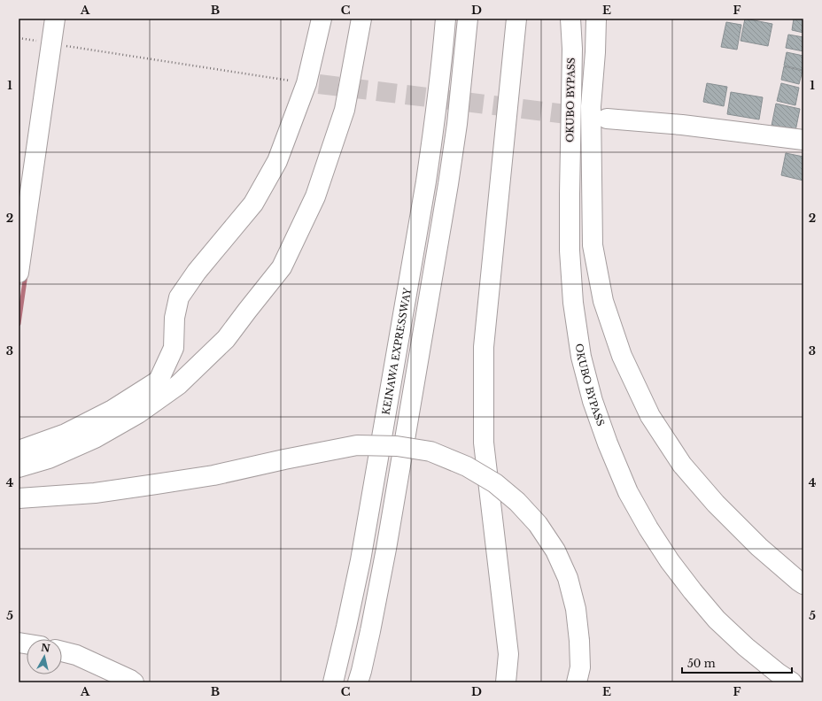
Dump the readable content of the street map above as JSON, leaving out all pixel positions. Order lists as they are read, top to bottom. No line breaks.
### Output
{"streets":{"main road":["OKUBO BYPASS","KEINAWA EXPRESSWAY"]},"scale_bar":"50 m","north":"top","grid":{"columns":["A","B","C","D","E","F"],"rows":["1","2","3","4","5"]}}
